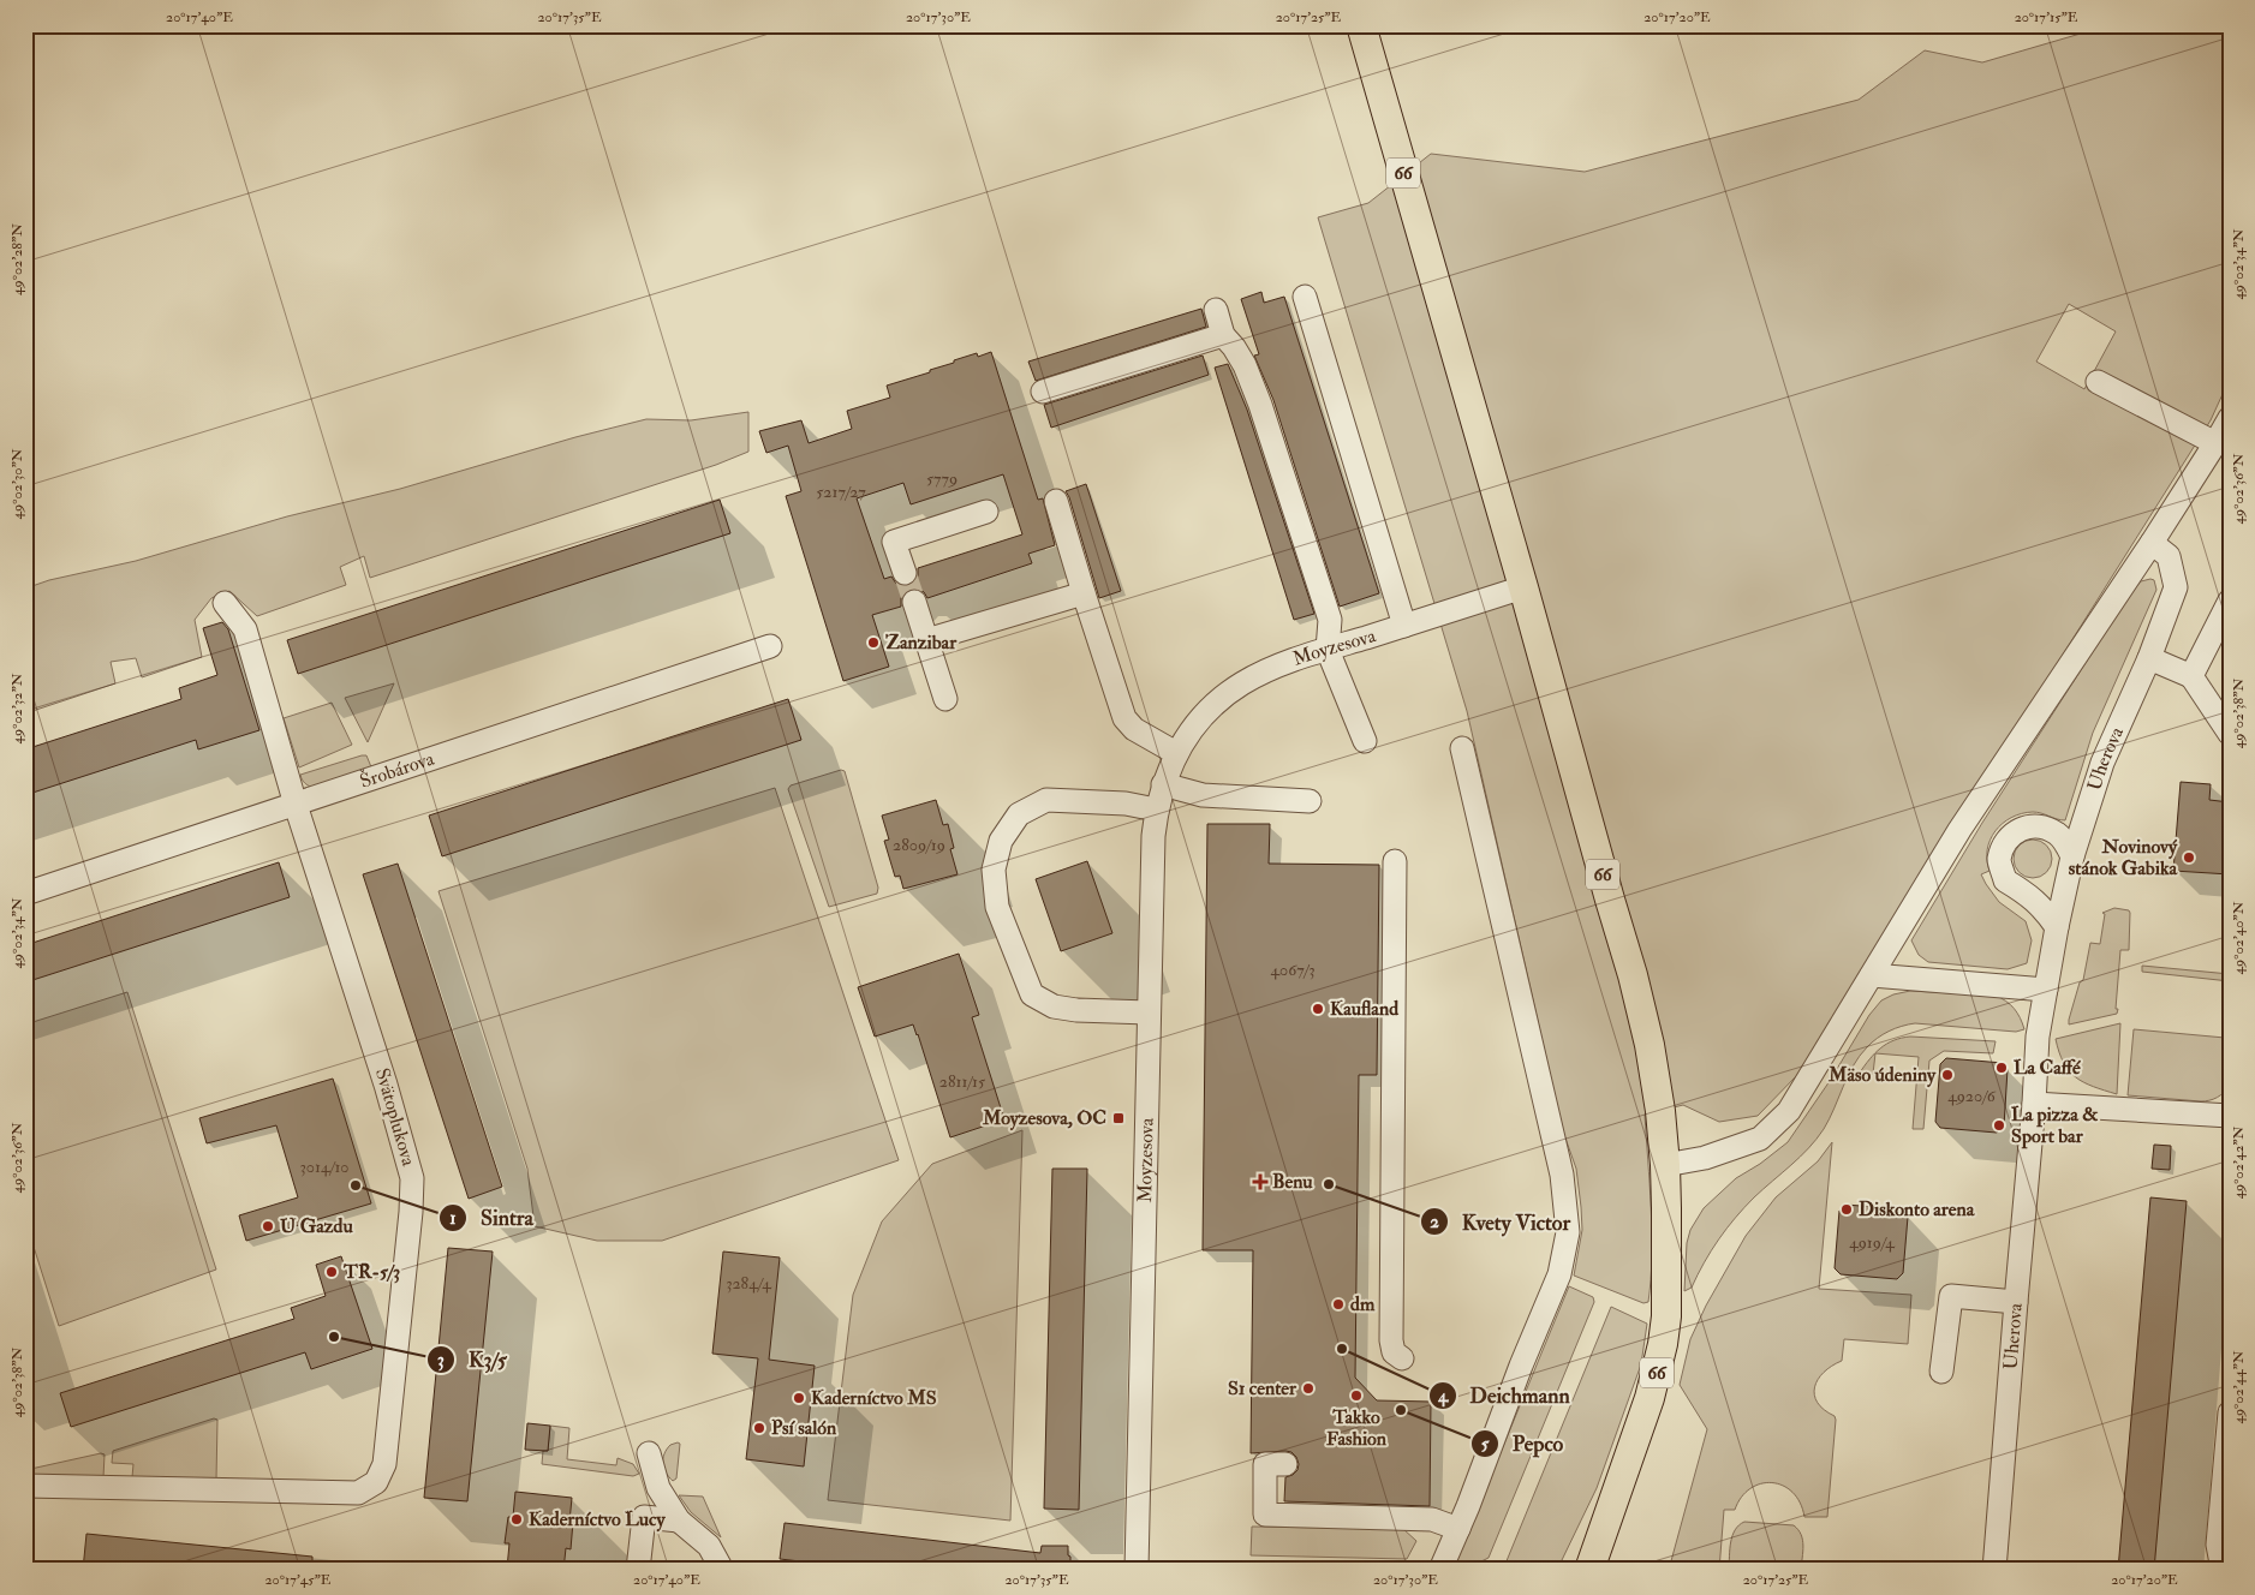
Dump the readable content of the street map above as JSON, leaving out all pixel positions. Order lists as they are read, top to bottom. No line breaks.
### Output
{"streets":{"main road":["66"],"street":["Moyzesova","Uherova","Šrobárova","Svätoplukova"]},"crossings":[["66","Moyzesova"],["Šrobárova","Svätoplukova"]],"places":{"other":["Zanzibar","Novinový stánok Gabika","Kaufland","La Caffé","Mäso údeniny","La pizza & Sport bar","Kvety Victor","Sintra","Diskonto arena","U Gazdu","TR-5/3","dm","K3/5","Deichmann","S1 center","Takko Fashion","Kaderníctvo MS","Pepco","Psí salón","Kaderníctvo Lucy"],"transit":["Moyzesova, OC"],"health":["Benu"]},"house_numbers":["5779","5217/27","2809/19","4067/3","2811/15","4920/6","3014/10","4919/4","3284/4"],"coordinates":["20°17'40\"E","20°17'35\"E","20°17'30\"E","20°17'25\"E","20°17'20\"E","20°17'15\"E","49°02'28\"N","49°02'34\"N","49°02'30\"N","49°02'36\"N","49°02'32\"N","49°02'38\"N","49°02'40\"N","49°02'42\"N","49°02'44\"N","20°17'45\"E"]}
